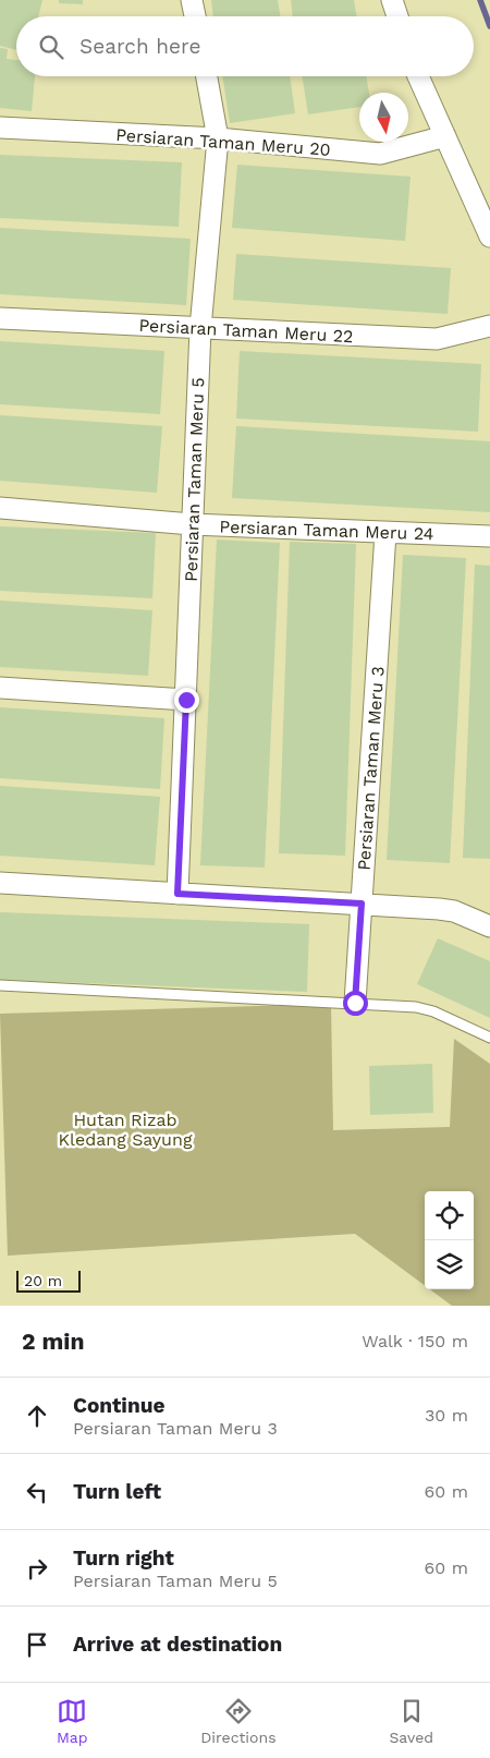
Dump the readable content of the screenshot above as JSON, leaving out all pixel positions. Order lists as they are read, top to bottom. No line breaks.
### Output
{"streets":{"street":["Persiaran Taman Meru 20","Persiaran Taman Meru 22","Persiaran Taman Meru 5","Persiaran Taman Meru 24","Persiaran Taman Meru 3"]},"crossings":[["Persiaran Taman Meru 20","Persiaran Taman Meru 5"],["Persiaran Taman Meru 22","Persiaran Taman Meru 5"],["Persiaran Taman Meru 5","Persiaran Taman Meru 24"],["Persiaran Taman Meru 24","Persiaran Taman Meru 3"]],"parks":["Hutan Rizab Kledang Sayung"],"scale_bar":"20 m","north":"bottom","page":{"search":"Search here","scale":"20 m","heading":["2 min","Walk · 150 m"],"list":[["Continue","Persiaran Taman Meru 3","30 m"],["Turn left","60 m"],["Turn right","Persiaran Taman Meru 5","60 m"],"Arrive at destination"],"nav":["Map","Directions","Saved"]}}
